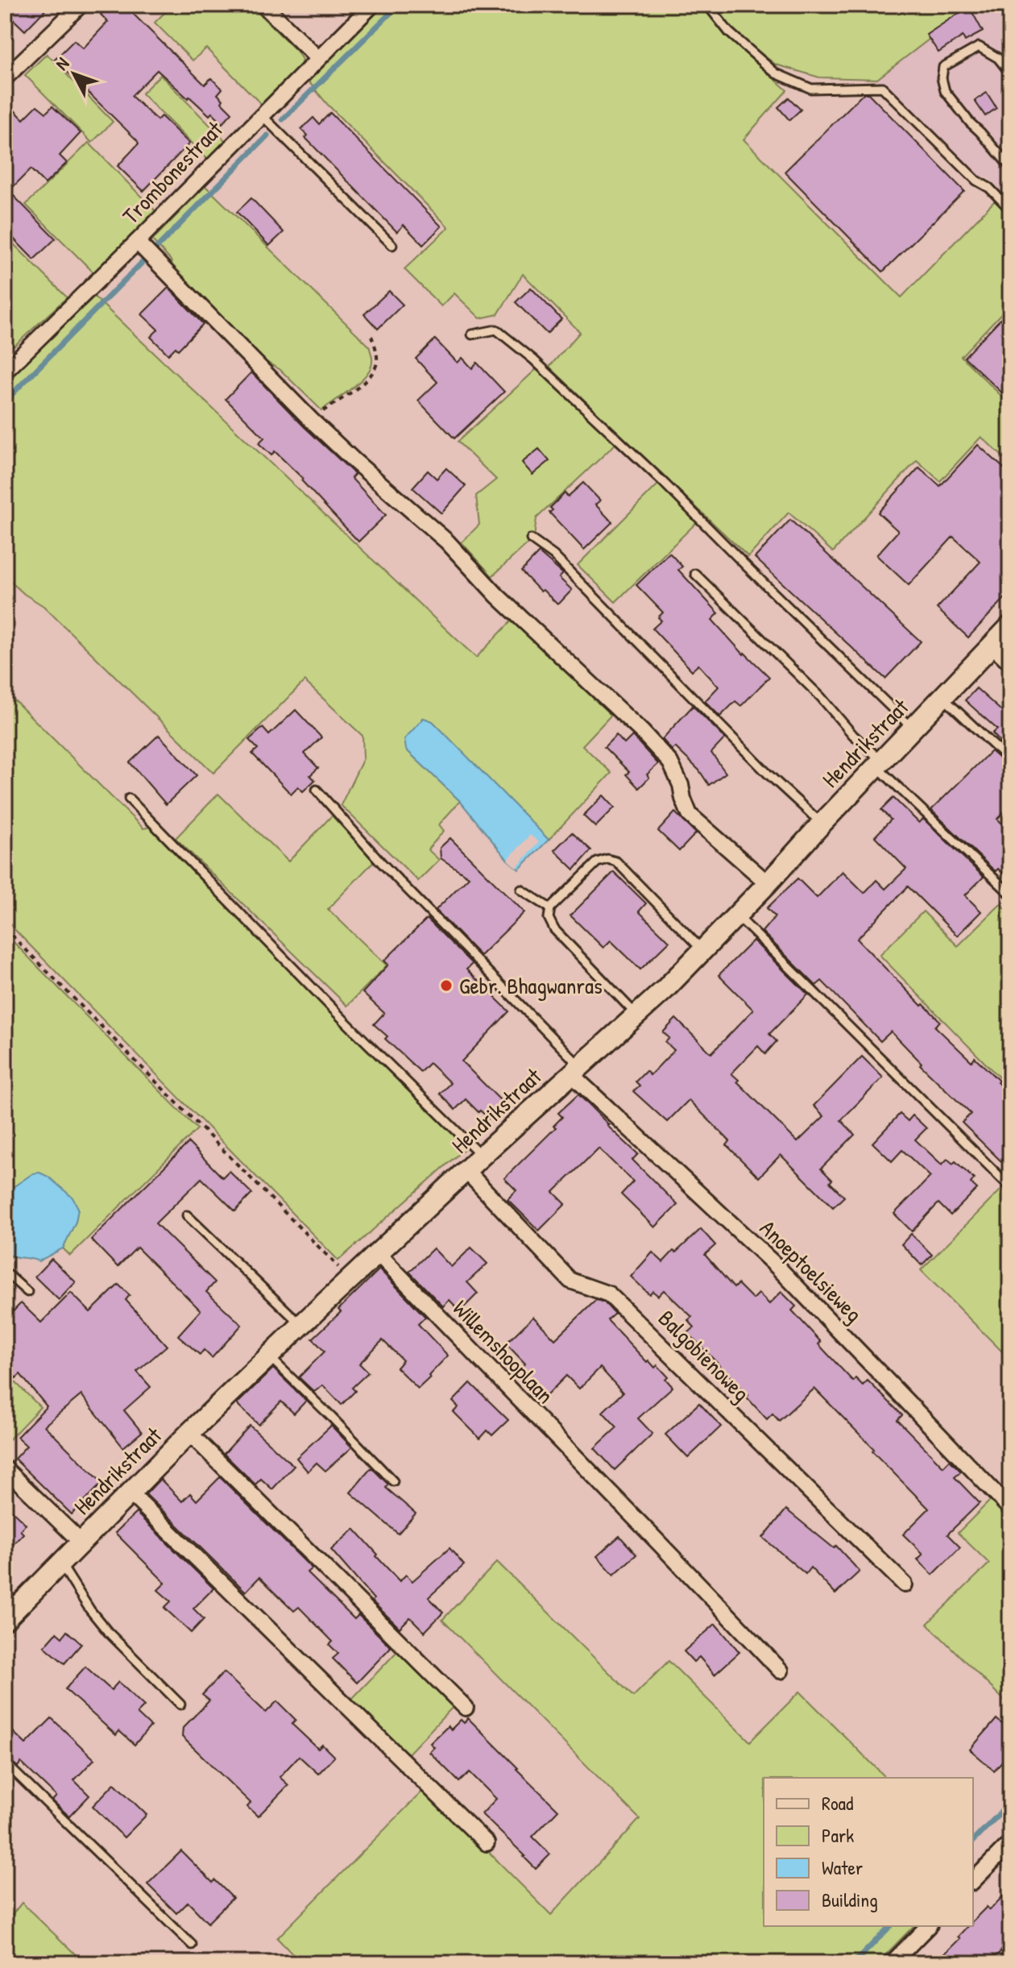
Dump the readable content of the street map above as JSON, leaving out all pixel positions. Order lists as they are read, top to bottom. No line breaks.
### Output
{"streets":{"street":["Trombonestraat","Hendrikstraat","Anoeptoelsieweg","Willemshooplaan","Balgobienoweg"]},"crossings":[["Hendrikstraat","Anoeptoelsieweg"],["Hendrikstraat","Willemshooplaan"],["Hendrikstraat","Balgobienoweg"]],"places":["Gebr. Bhagwanras"],"legend":["Road","Park","Water","Building"],"north":"top left"}
